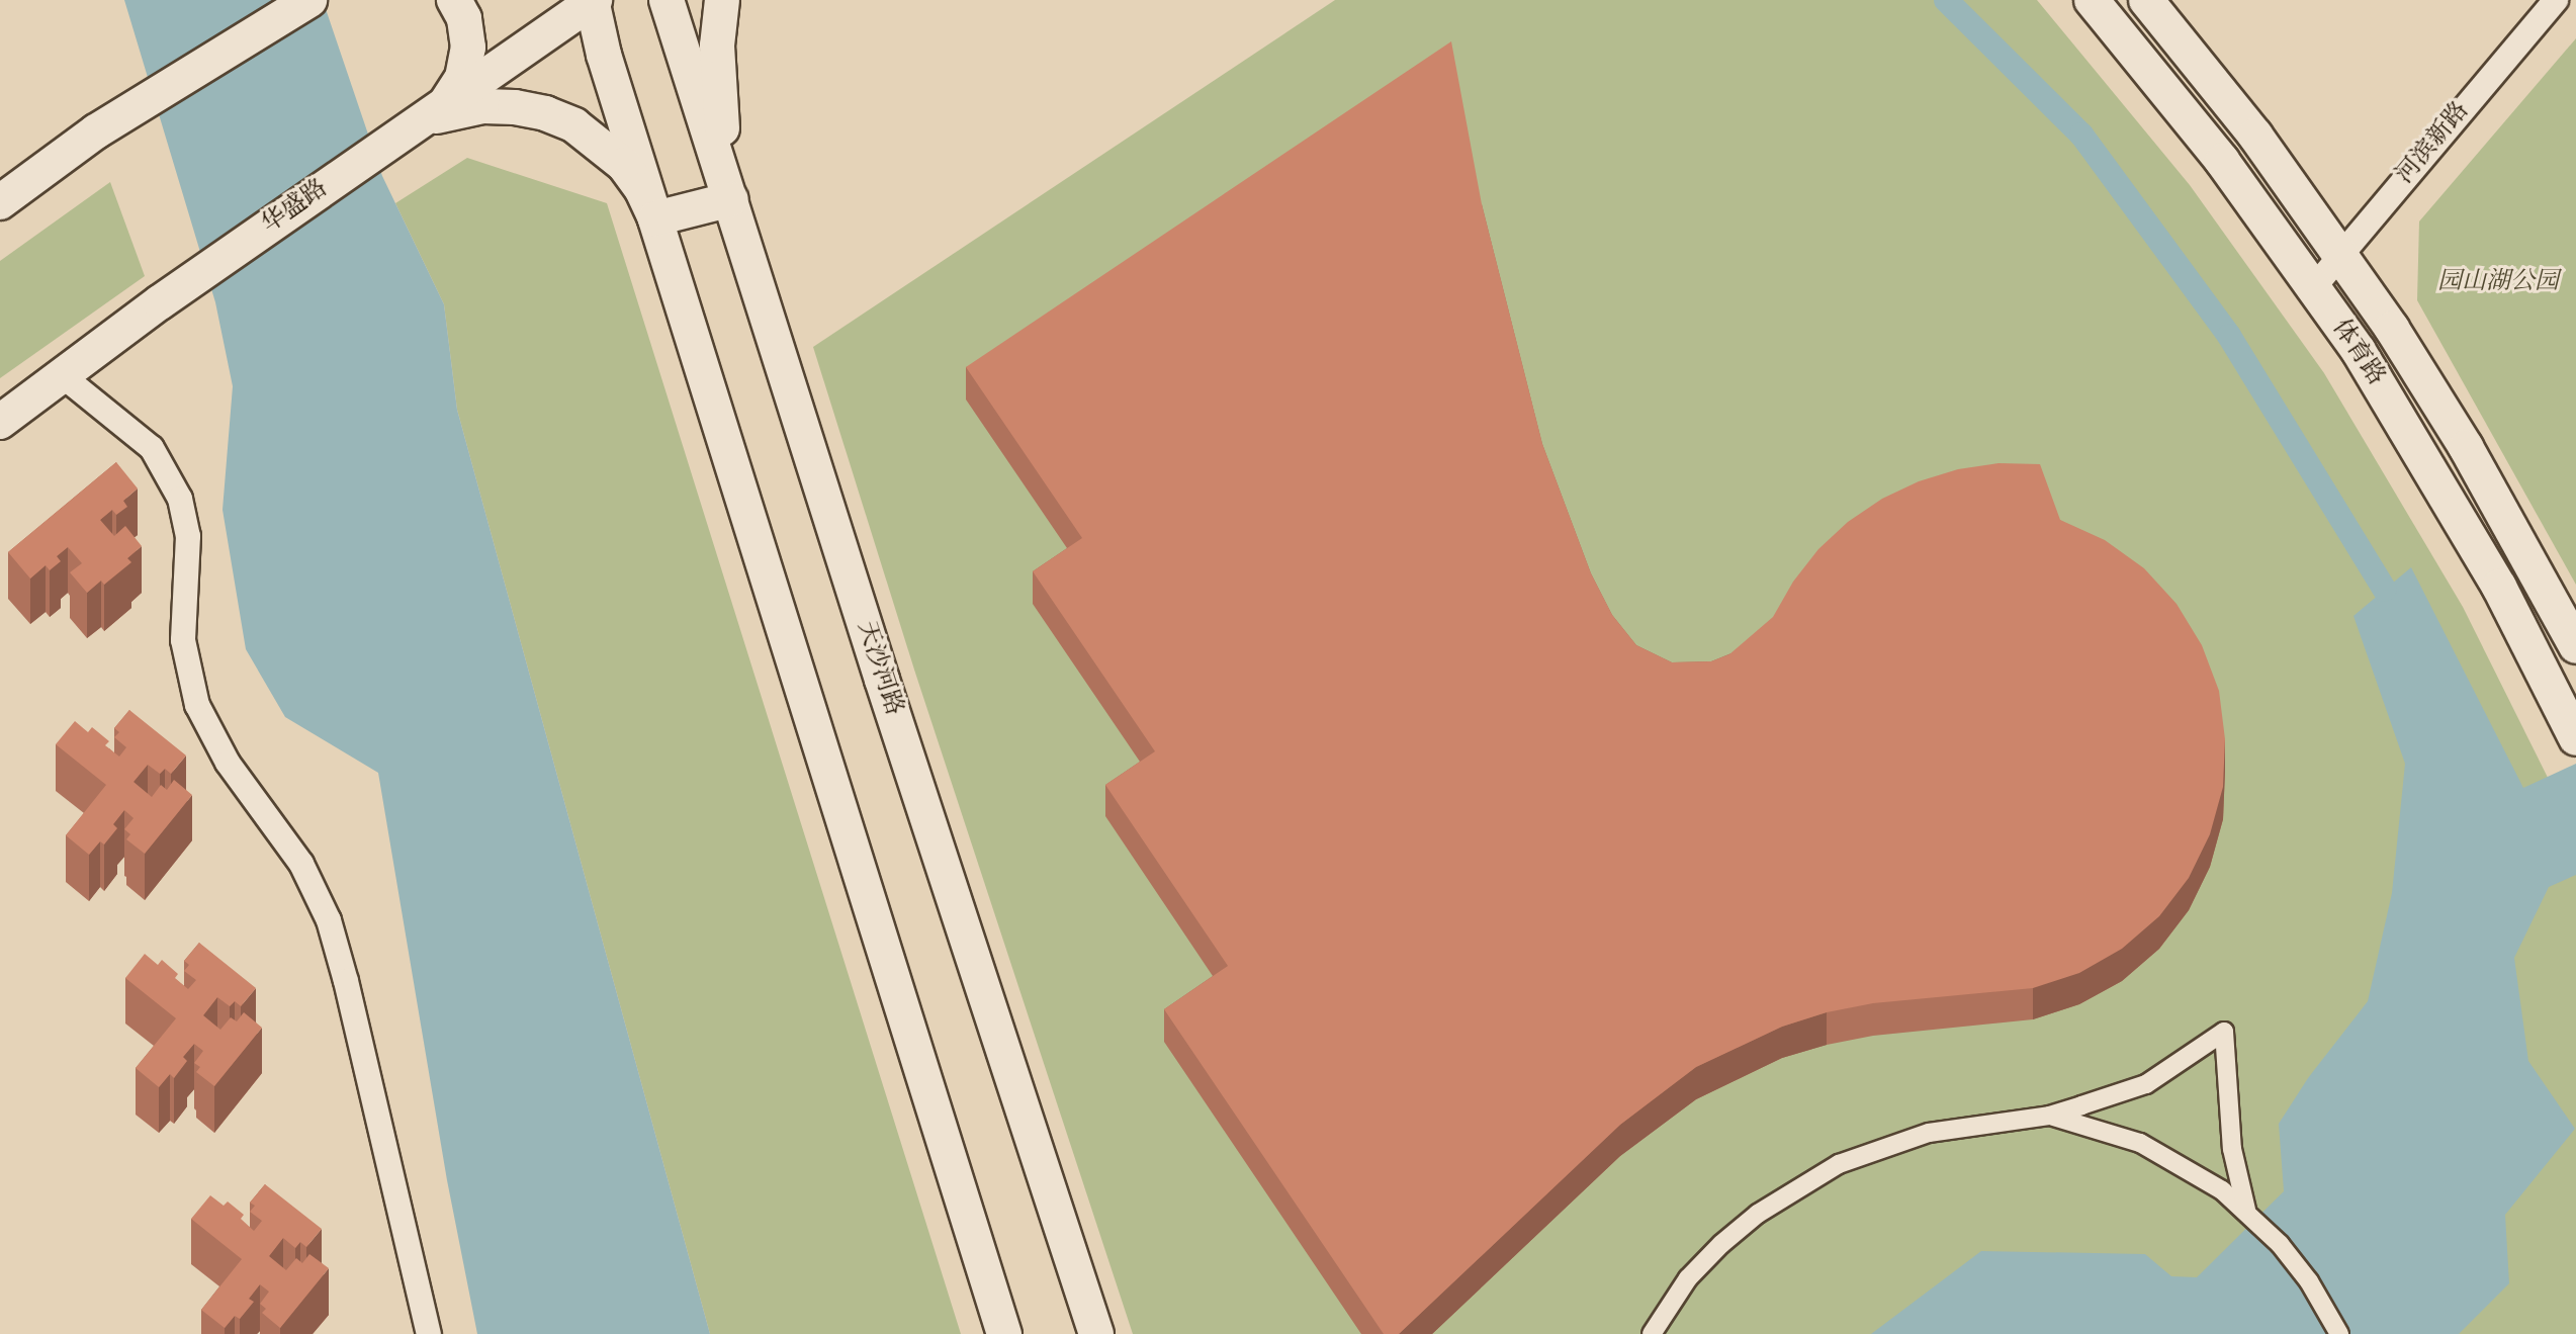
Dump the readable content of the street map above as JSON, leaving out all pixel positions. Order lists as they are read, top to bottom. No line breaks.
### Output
{"streets":{"main road":["华盛路","体育路","天沙河路"],"street":["河滨新路"]},"crossings":[["河滨新路","体育路"]],"parks":["园山湖公园"]}
